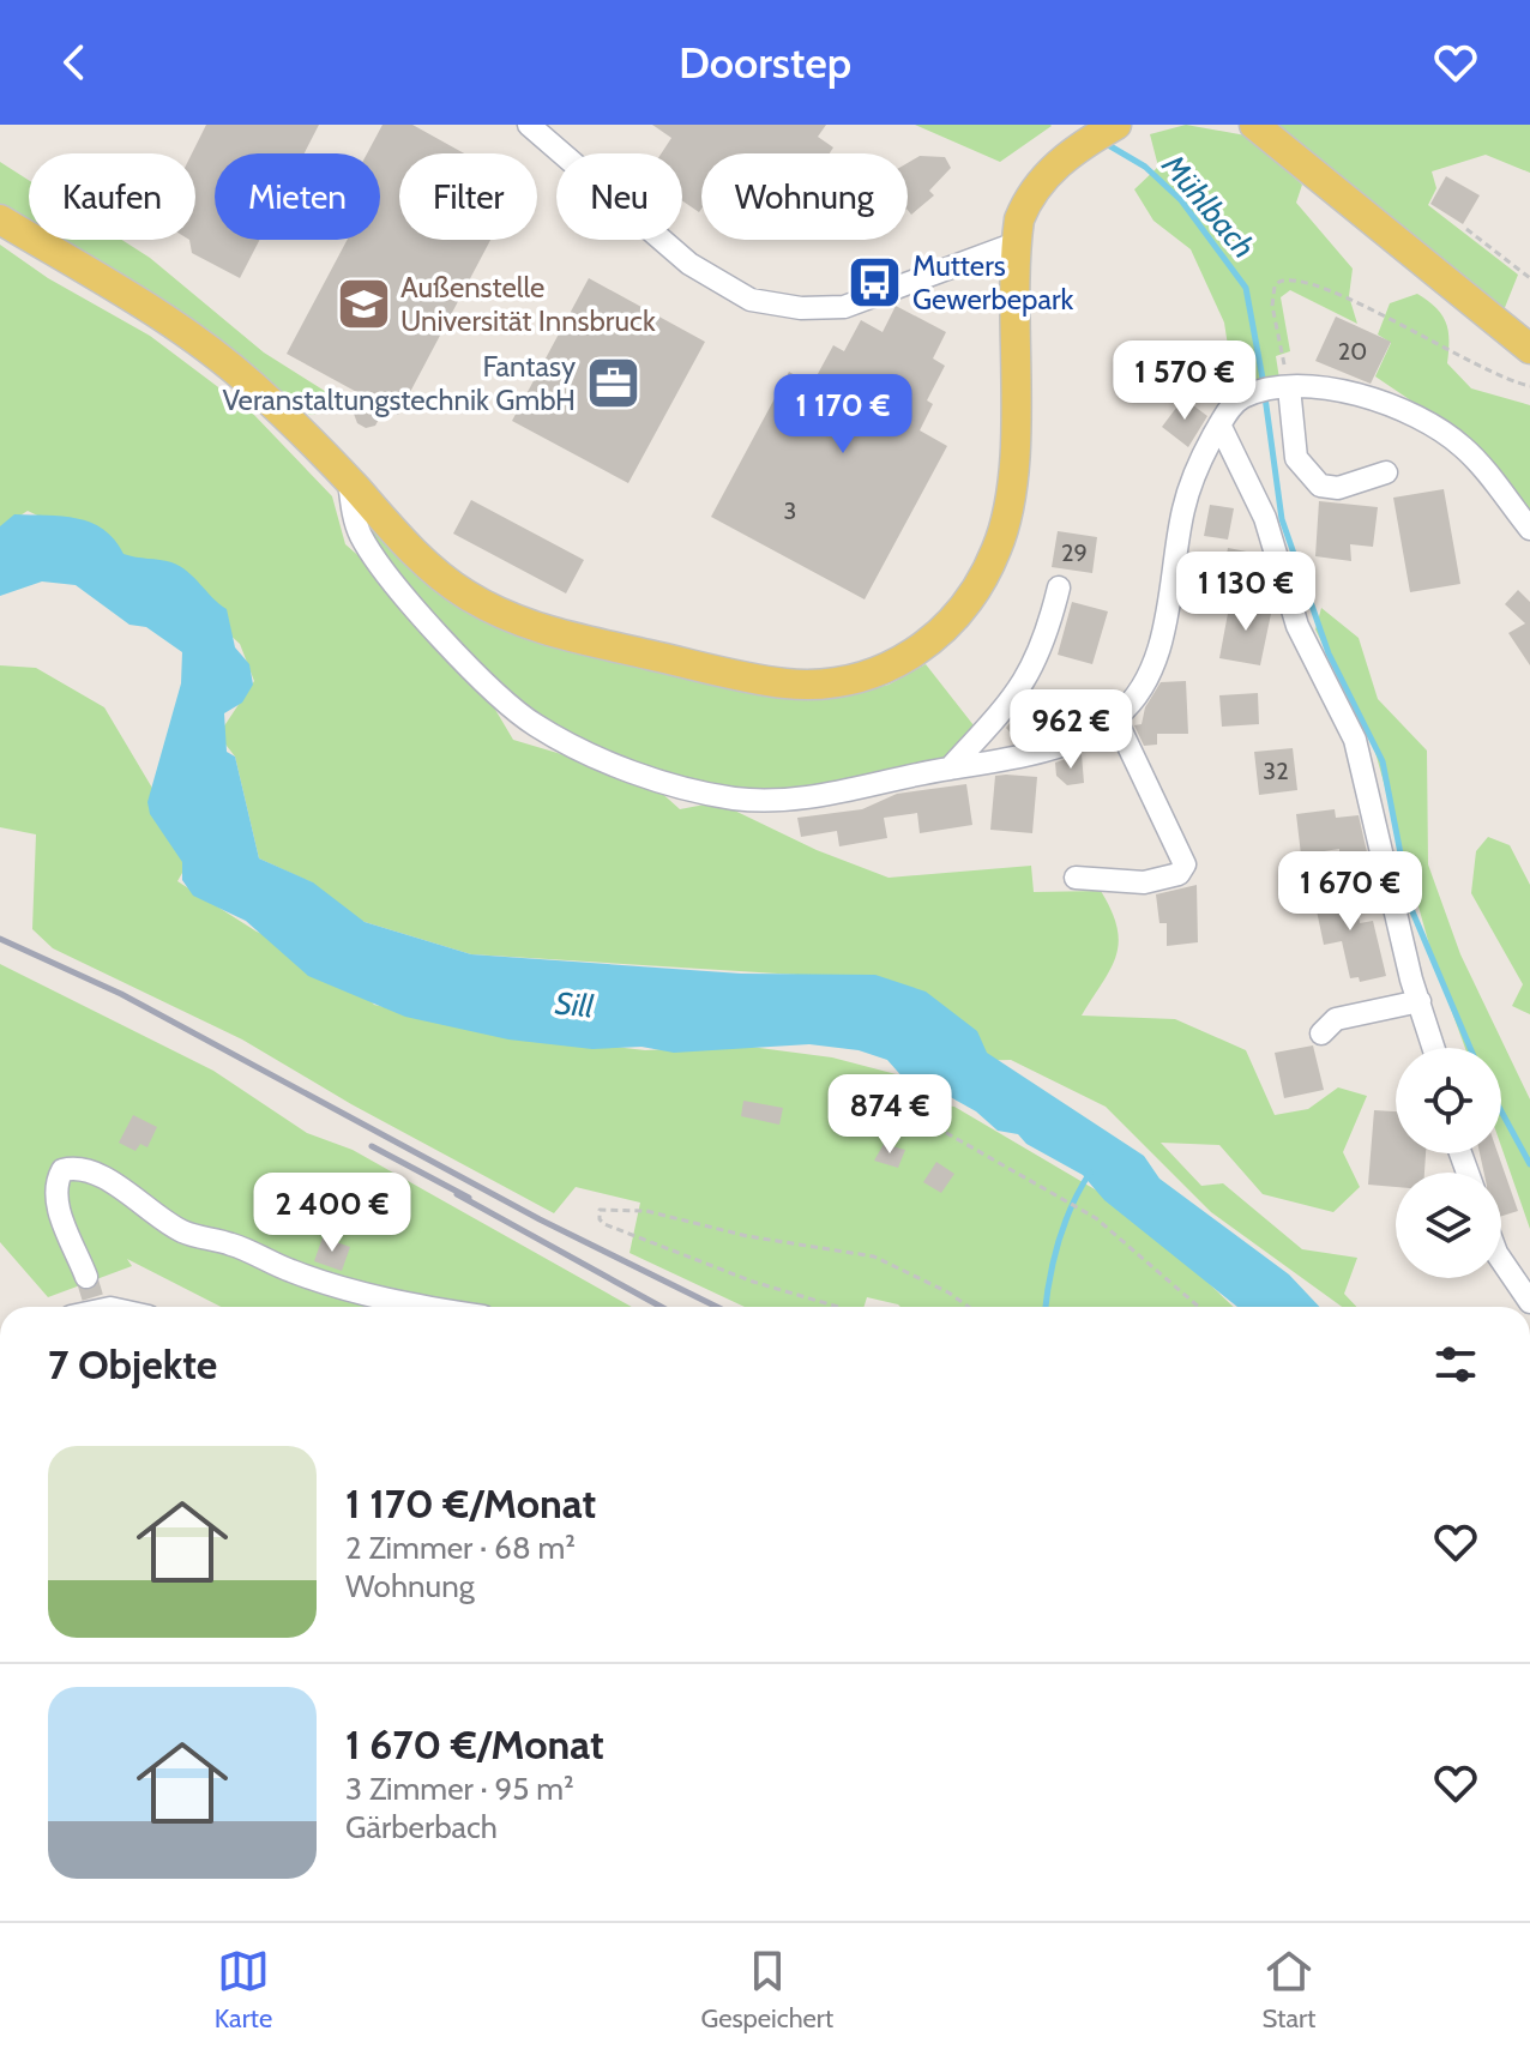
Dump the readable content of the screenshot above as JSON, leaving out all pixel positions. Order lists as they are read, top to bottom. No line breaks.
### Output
{"water":["Mühlbach","Sill"],"places":{"bus stop":["Mutters Gewerbepark"],"school or university":["Außenstelle Universität Innsbruck"],"office":["Fantasy Veranstaltungstechnik GmbH"]},"house_numbers":["20","3","29","32"],"page":{"header":"Doorstep","chip":["Kaufen","Mieten","Filter","Neu","Wohnung"],"price":["1 570 €","1 170 €","1 130 €","962 €","1 670 €","874 €","2 400 €"],"heading":"7 Objekte","list":[{"name":"1 170 €/Monat","note":"2 Zimmer · 68 m² · Wohnung"},{"name":"1 670 €/Monat","note":"3 Zimmer · 95 m² · Gärberbach"}],"tabs":["Karte","Gespeichert","Start"]}}
